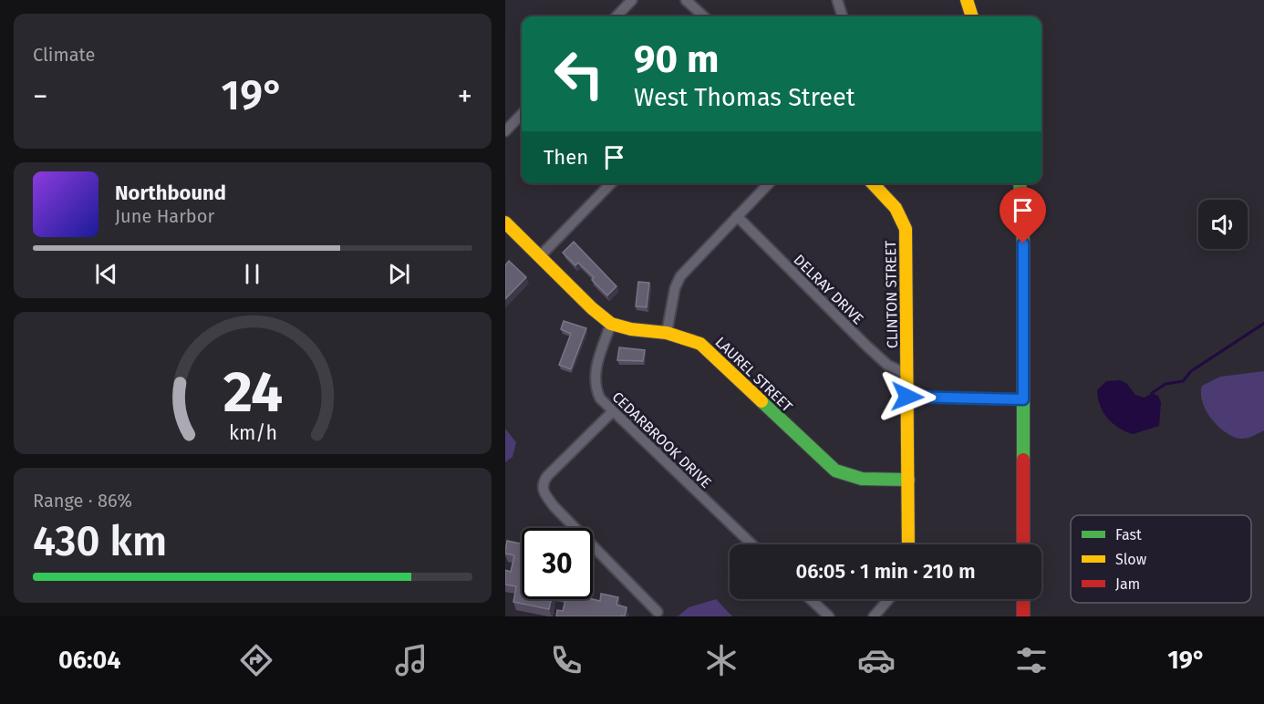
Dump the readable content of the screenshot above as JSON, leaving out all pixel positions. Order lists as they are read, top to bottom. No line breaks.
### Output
{"streets":{"street":["DELRAY DRIVE","CLINTON STREET","LAUREL STREET","CEDARBROOK DRIVE"]},"crossings":[["DELRAY DRIVE","CLINTON STREET"],["CLINTON STREET","LAUREL STREET"],["LAUREL STREET","CEDARBROOK DRIVE"]],"legend":["Fast","Slow","Jam"],"page":{"tile":["Climate",["Range · 86%","430 km"]],"turn":["90 m","West Thomas Street"],"heat":["−","19°","+"],"then":"Then","song":["Northbound","June Harbor"],"limit":"30","trip":"06:05 · 1 min · 210 m","tabs":["06:04","19°"],"gauge":["24","km/h"]}}
